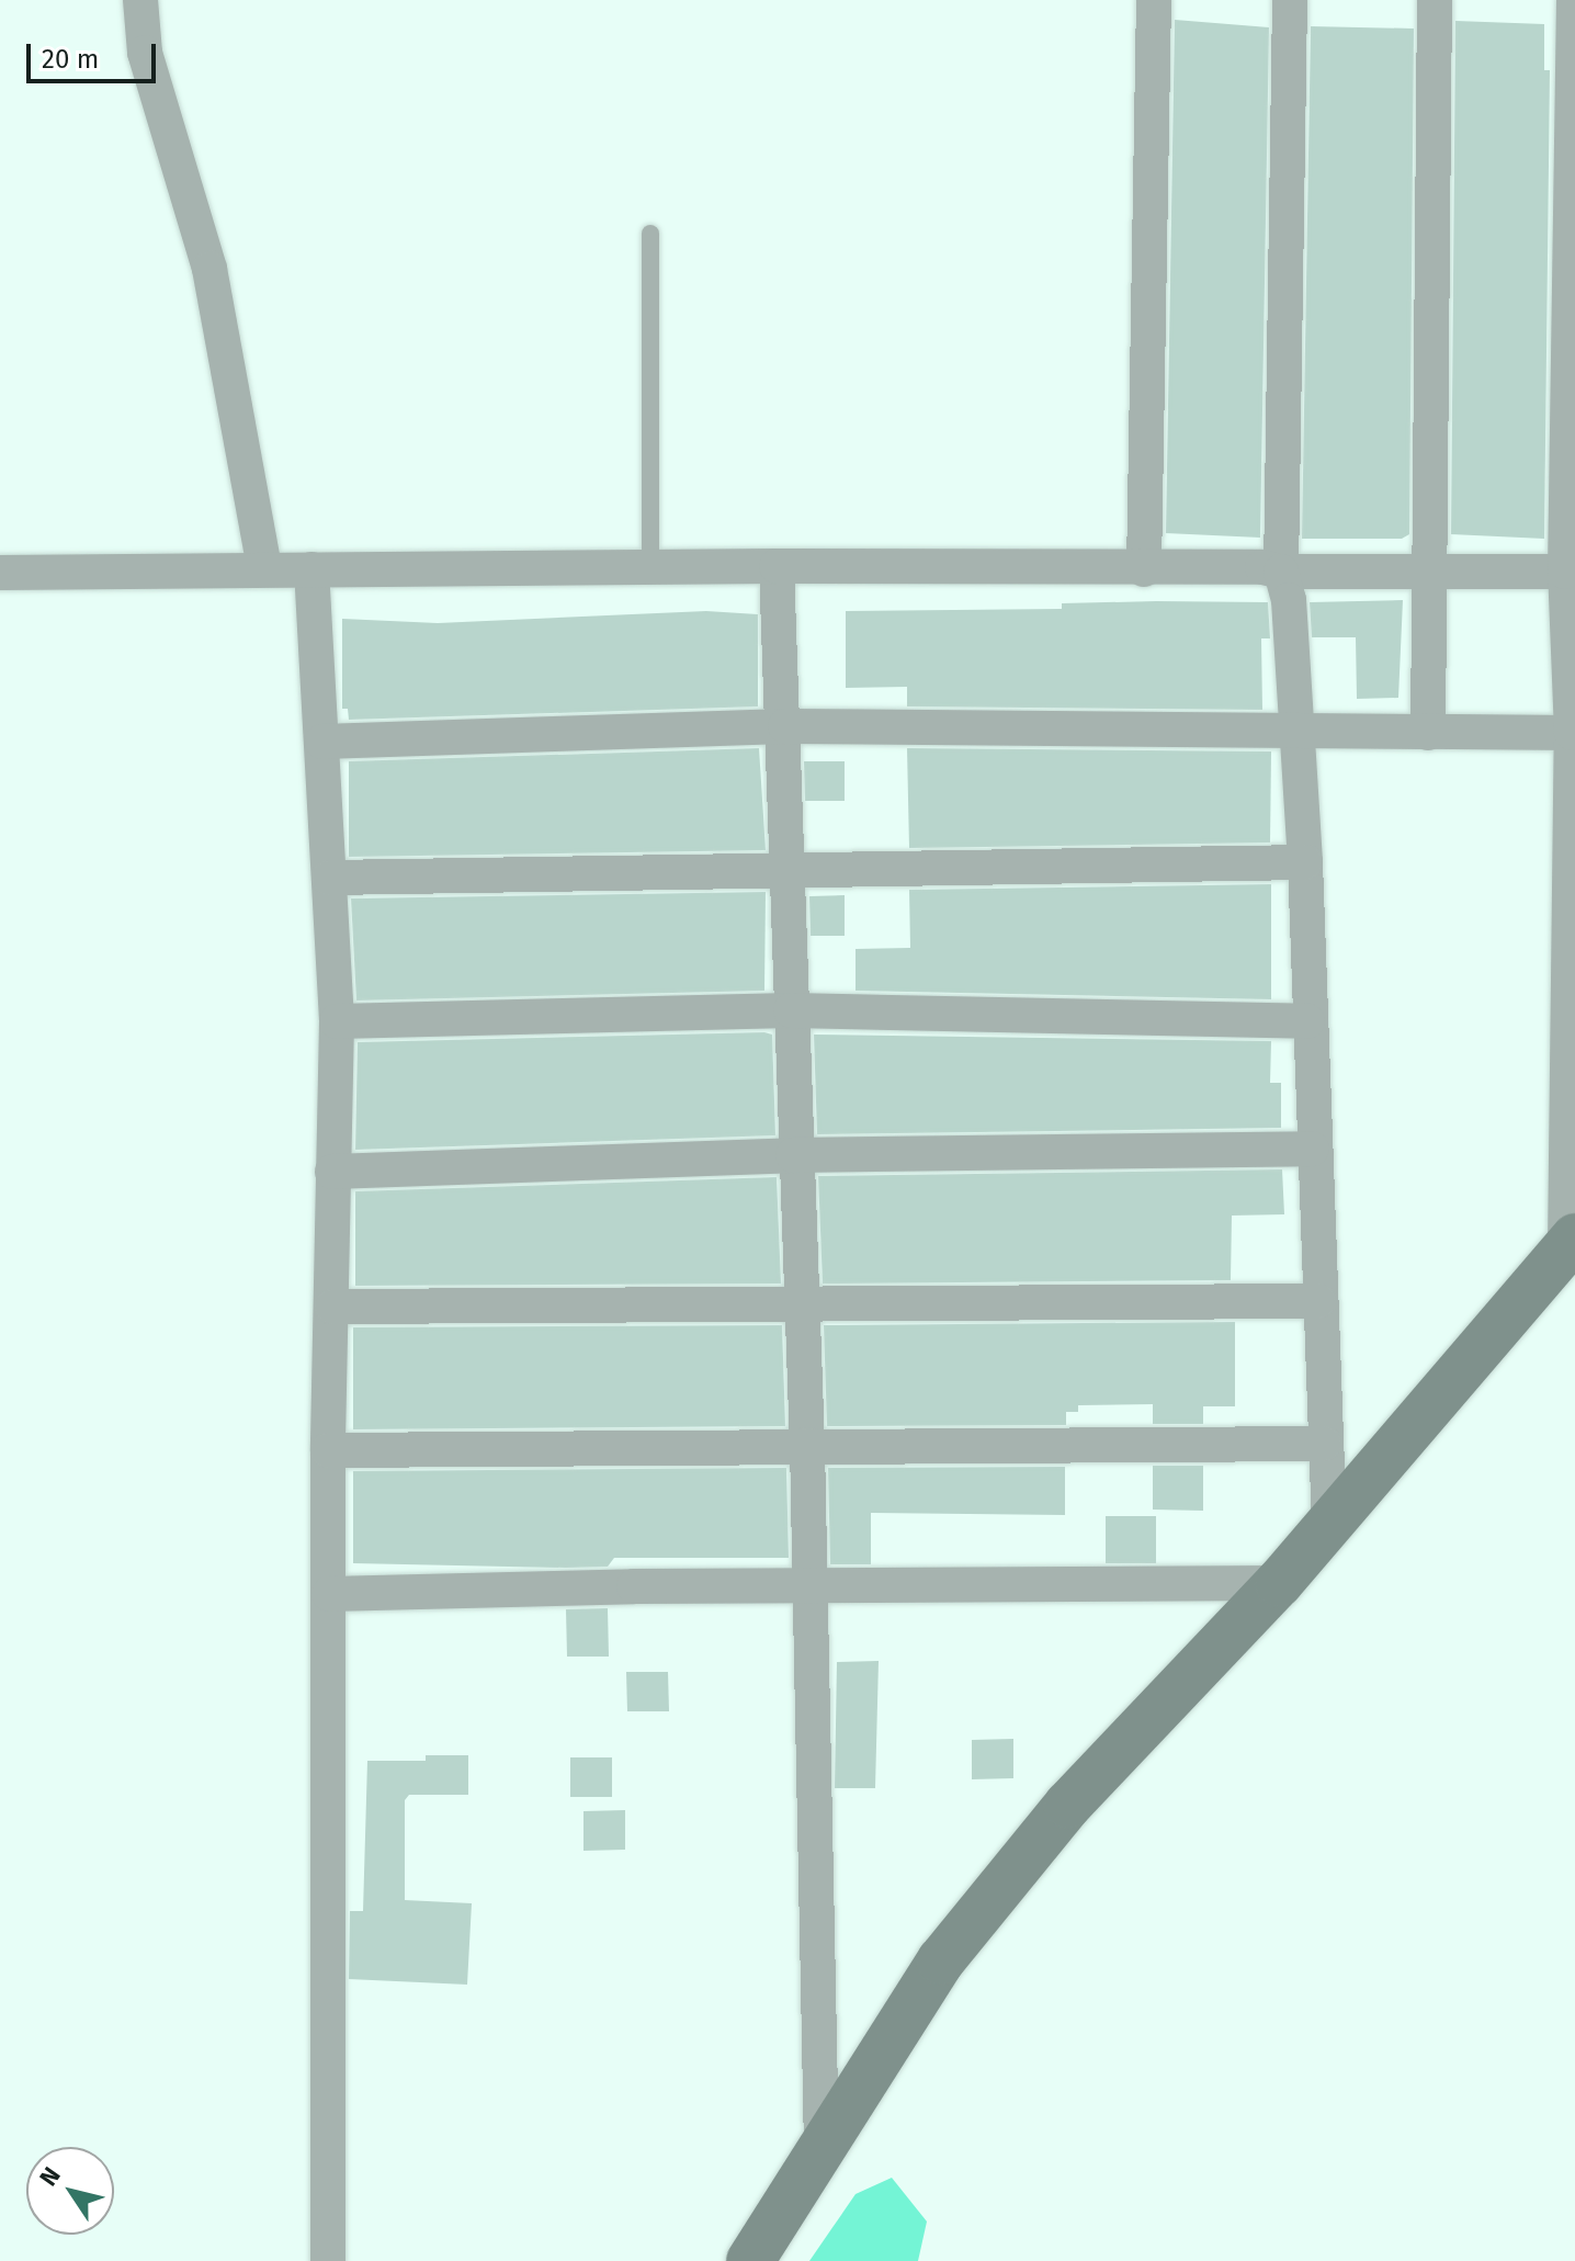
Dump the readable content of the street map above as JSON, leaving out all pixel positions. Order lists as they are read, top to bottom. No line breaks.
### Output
{"scale_bar":"20 m","north":"top left"}
